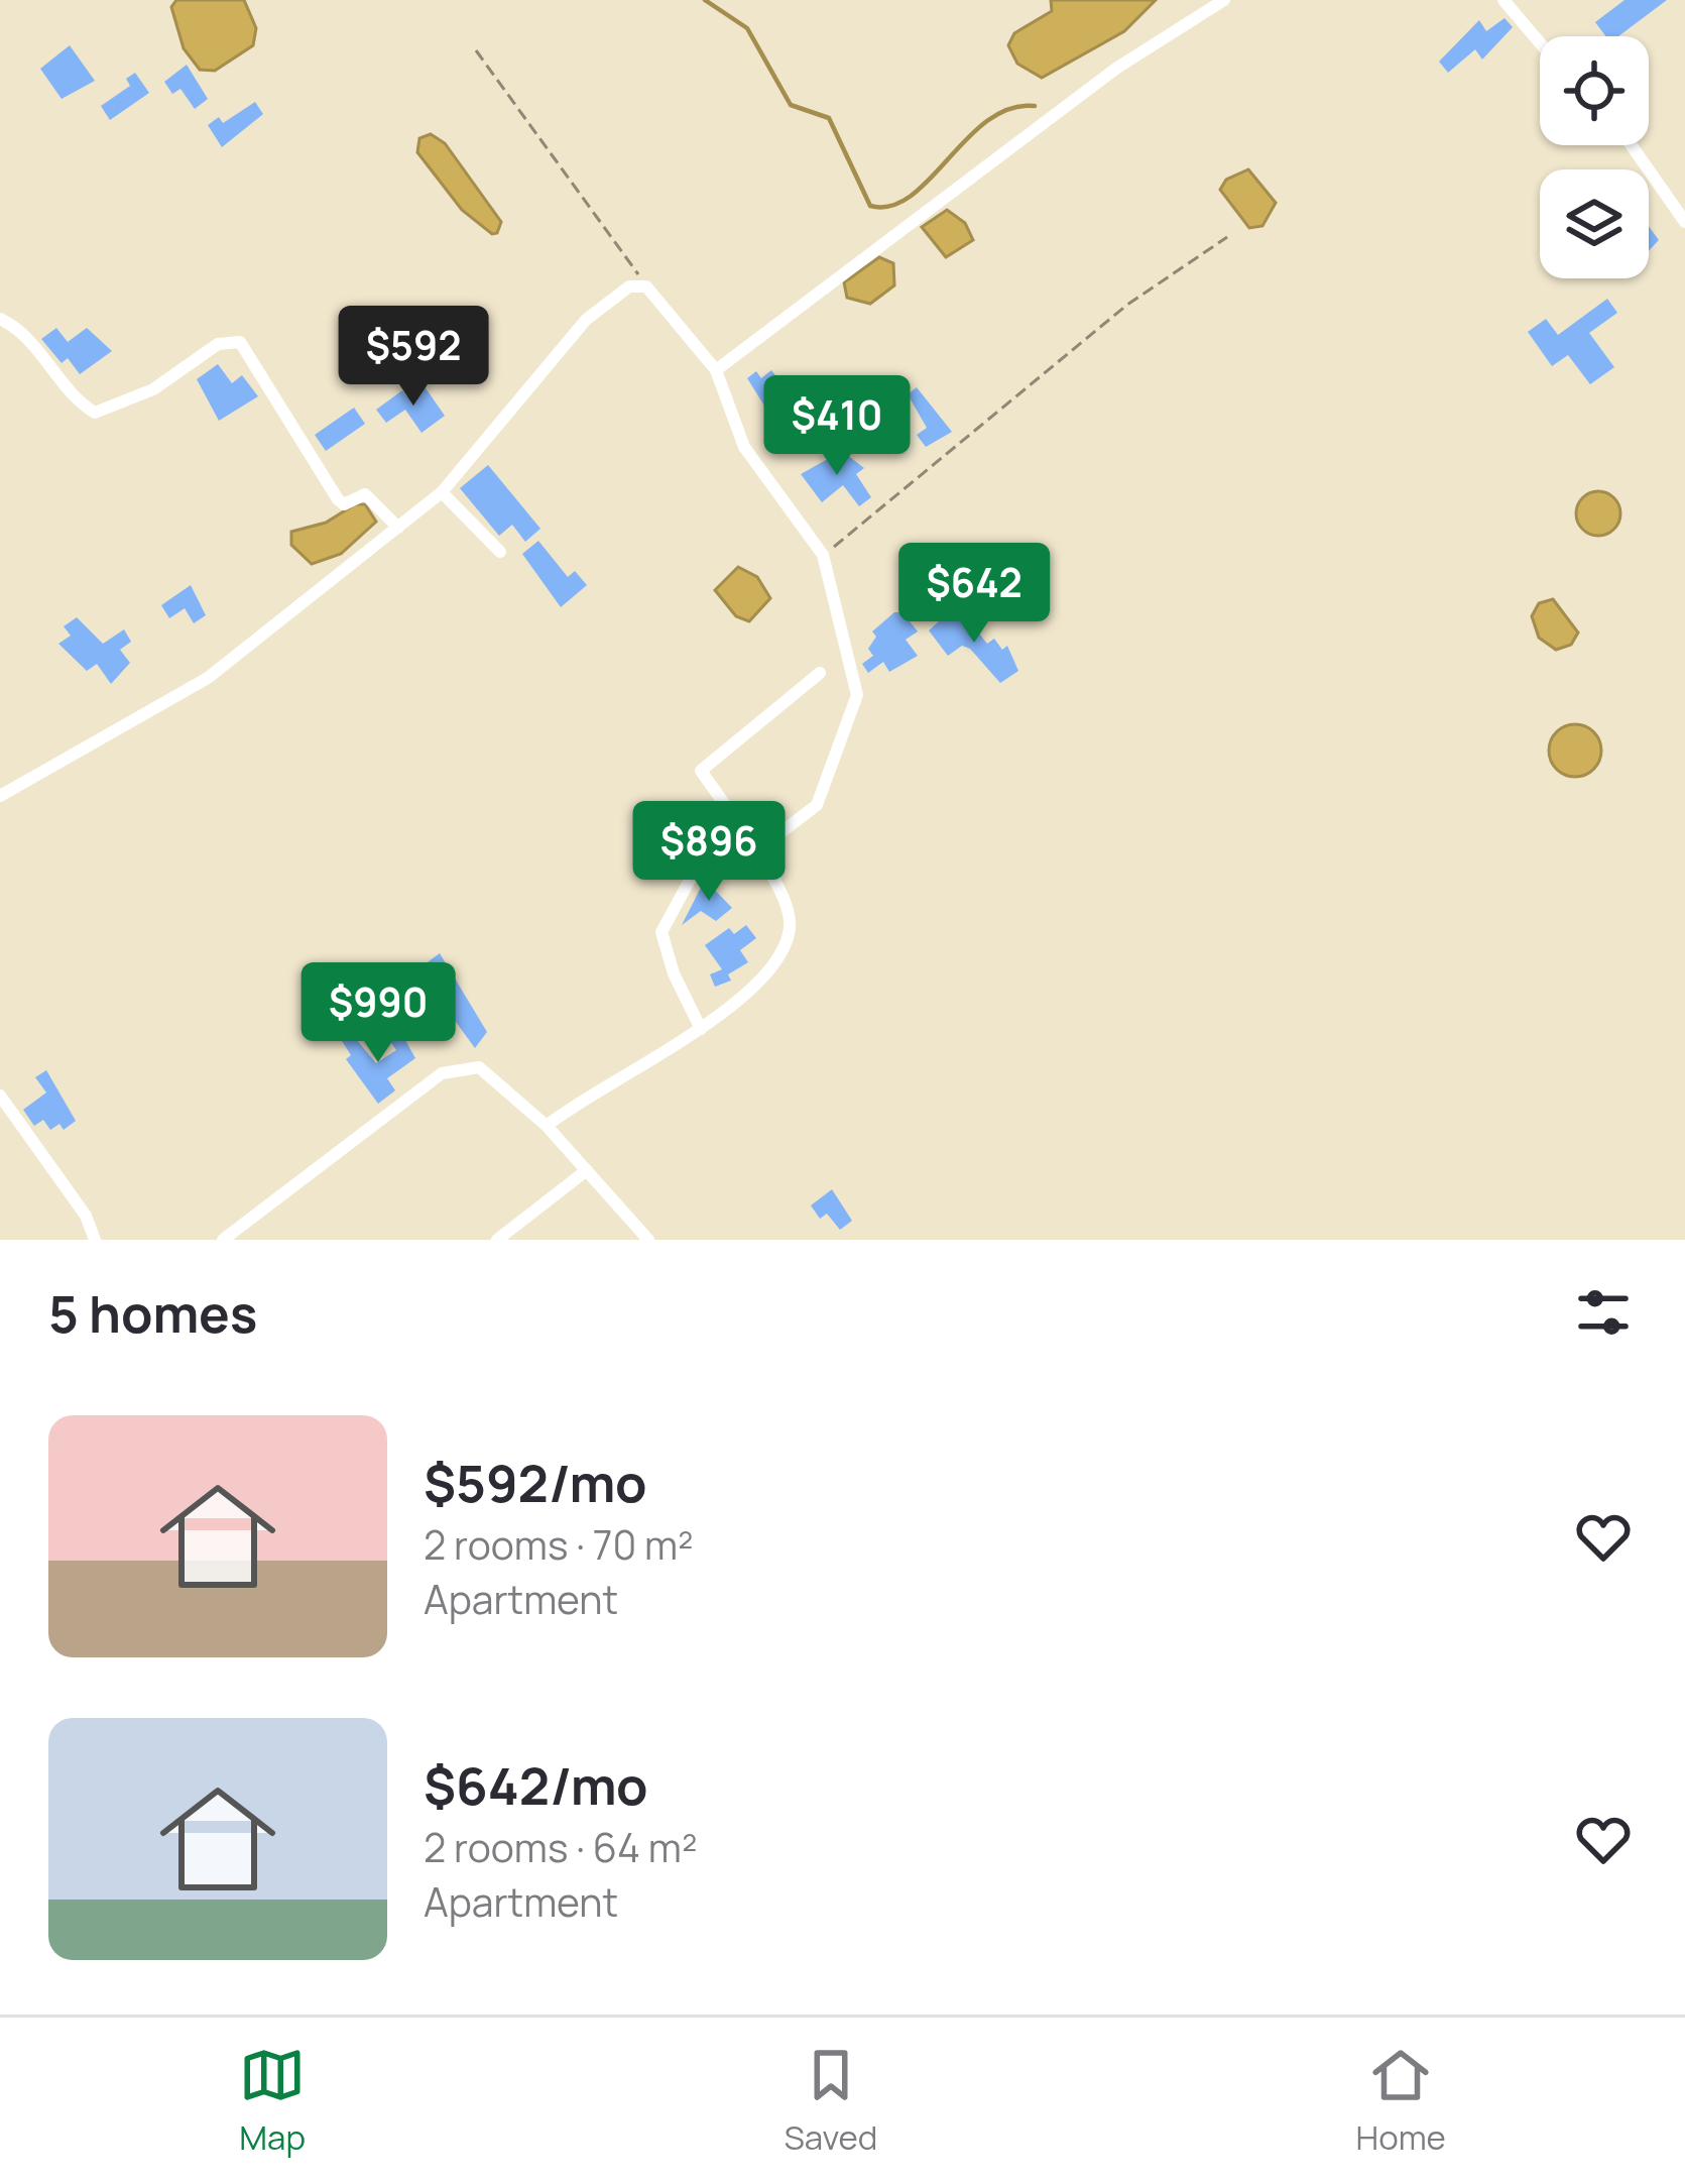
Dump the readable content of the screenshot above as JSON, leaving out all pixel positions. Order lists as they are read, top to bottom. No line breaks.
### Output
{"page":{"price":["$592","$410","$642","$896","$990"],"heading":"5 homes","list":[{"name":"$592/mo","note":"2 rooms · 70 m² · Apartment"},{"name":"$642/mo","note":"2 rooms · 64 m² · Apartment"}],"tabs":["Map","Saved","Home"]}}
